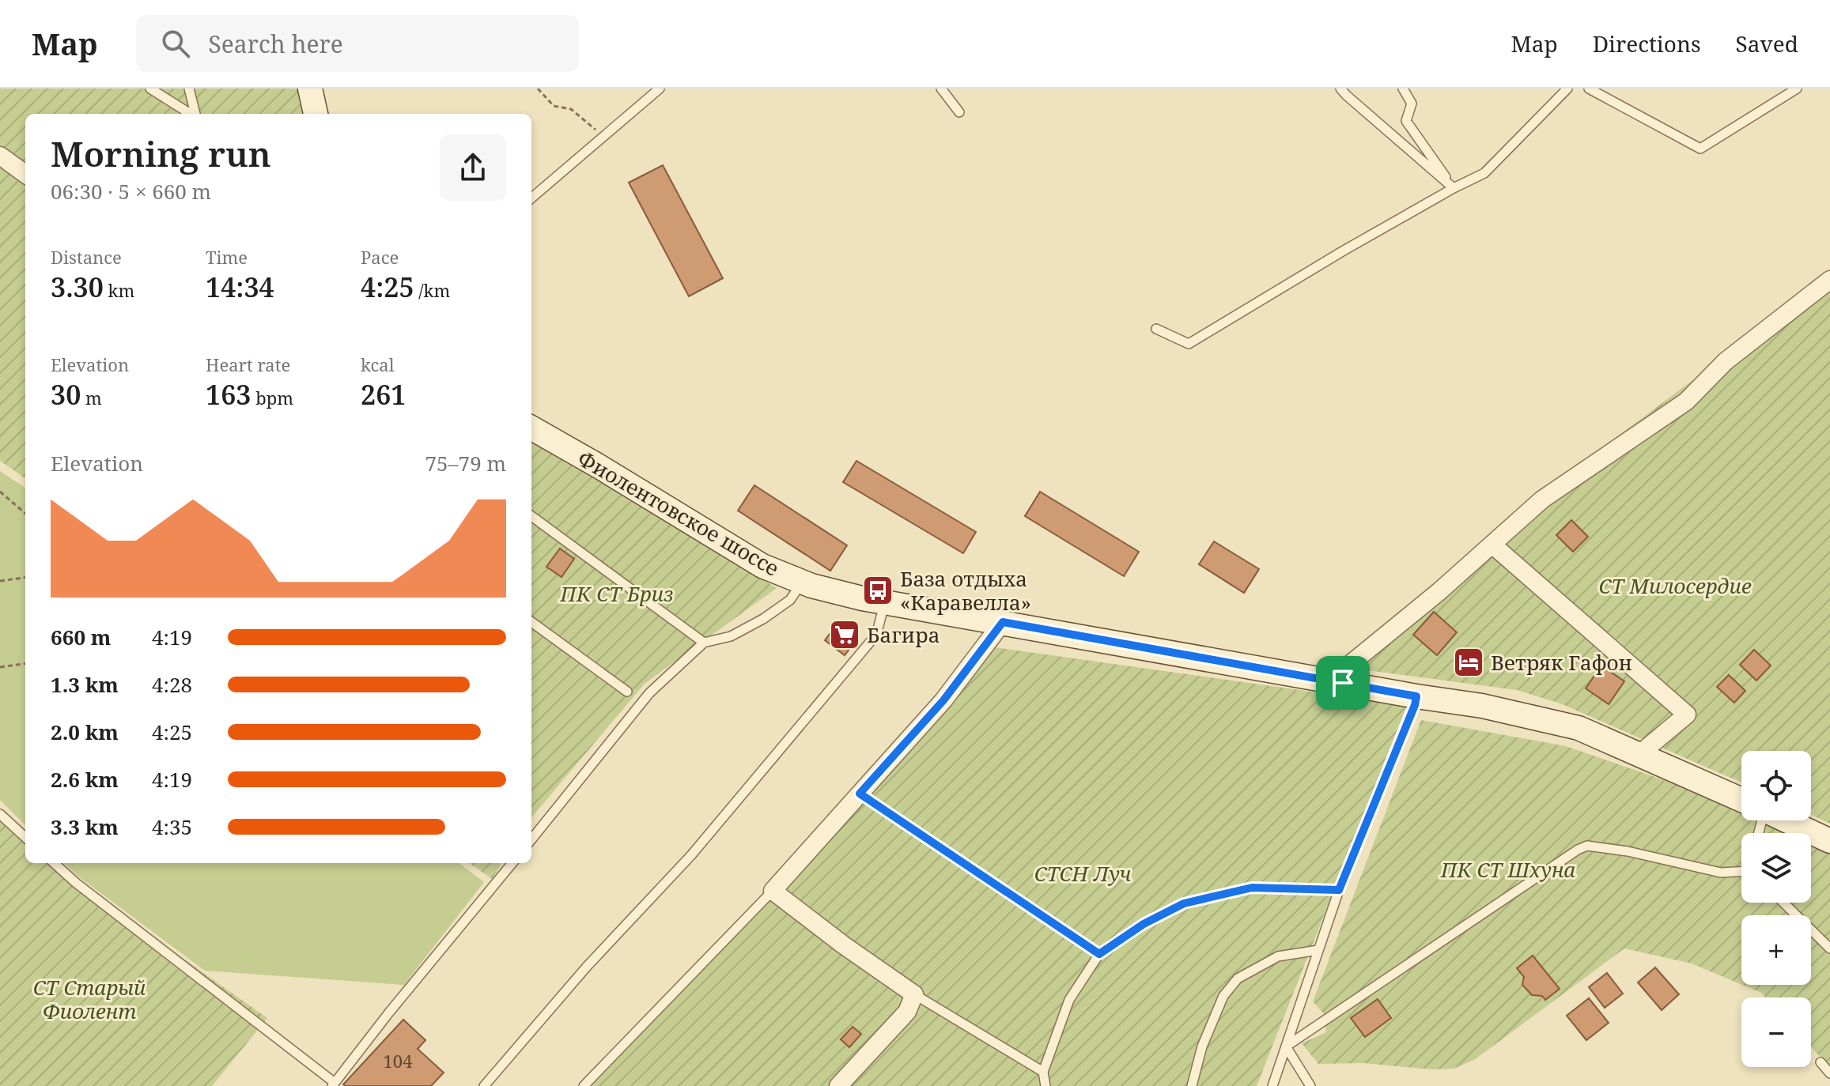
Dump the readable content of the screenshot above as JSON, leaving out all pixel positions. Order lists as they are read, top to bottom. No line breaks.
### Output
{"streets":{"main road":["Фиолентовское шоссе"]},"parks":["СТ Милосердие","ПК СТ Бриз","ПК СТ Шхуна","СТСН Луч","СТ Старый Фиолент"],"places":{"bus stop":["База отдыха «Каравелла»"],"supermarket":["Багира"],"hotel":["Ветряк Гафон"]},"house_numbers":["104"],"page":{"header":"Map","search":"Search here","nav":["Map","Directions","Saved"],"heading":["Morning run","06:30 · 5 × 660 m"],"stats":[["Distance","3.30 km"],["Time","14:34"],["Pace","4:25 /km"],["Elevation","30 m"],["Heart rate","163 bpm"],["kcal","261"]],"chart":["Elevation","75–79 m"],"list":[{"name":"660 m","note":"4:19"},{"name":"1.3 km","note":"4:28"},{"name":"2.0 km","note":"4:25"},{"name":"2.6 km","note":"4:19"},{"name":"3.3 km","note":"4:35"}],"map_buttons":["+","−"]}}
